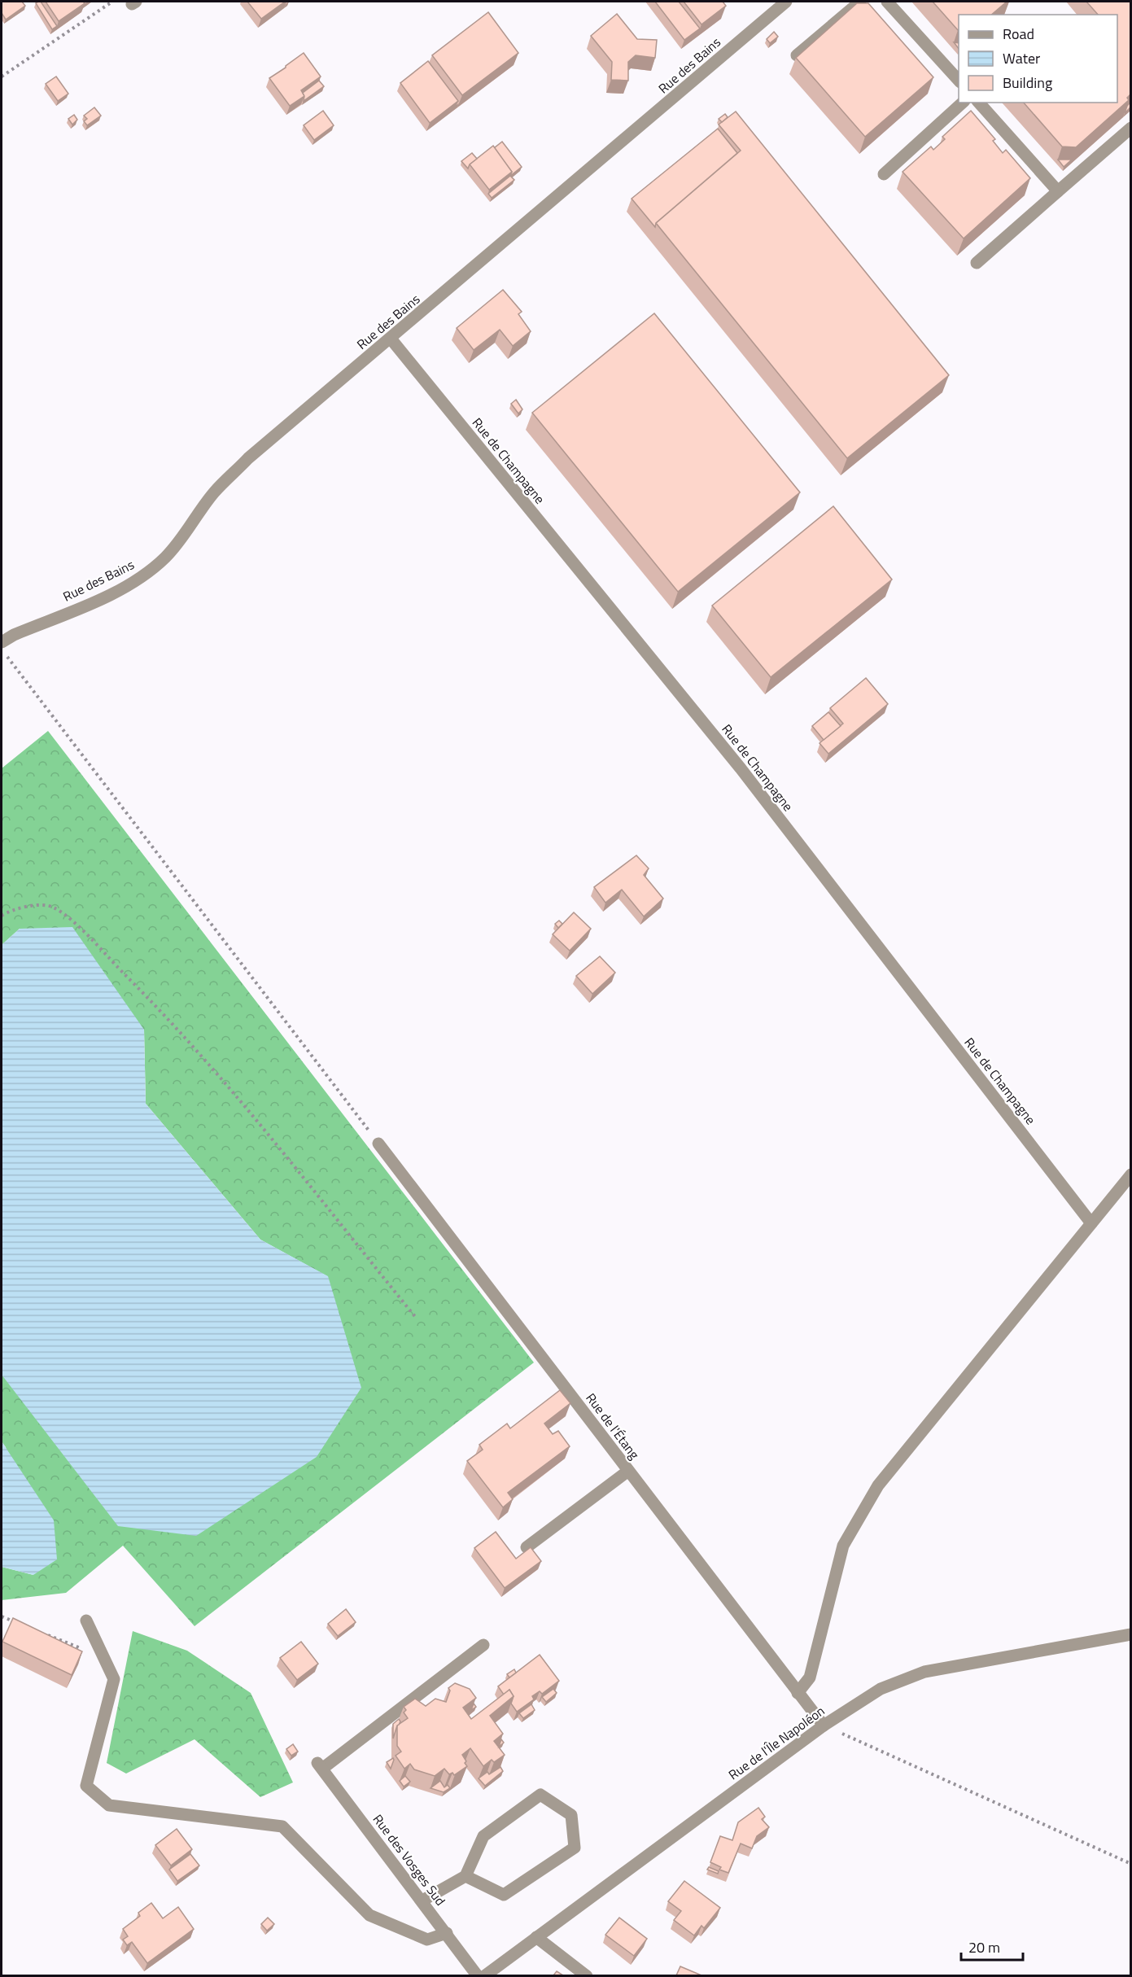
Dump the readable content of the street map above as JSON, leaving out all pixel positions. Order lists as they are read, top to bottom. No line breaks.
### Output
{"streets":{"street":["Rue des Bains","Rue de Champagne","Rue de l'Étang","Rue de l'Île Napoléon","Rue des Vosges Sud"]},"crossings":[["Rue des Bains","Rue de Champagne"],["Rue de l'Étang","Rue de l'Île Napoléon"]],"legend":["Road","Water","Building"],"scale_bar":"20 m"}
